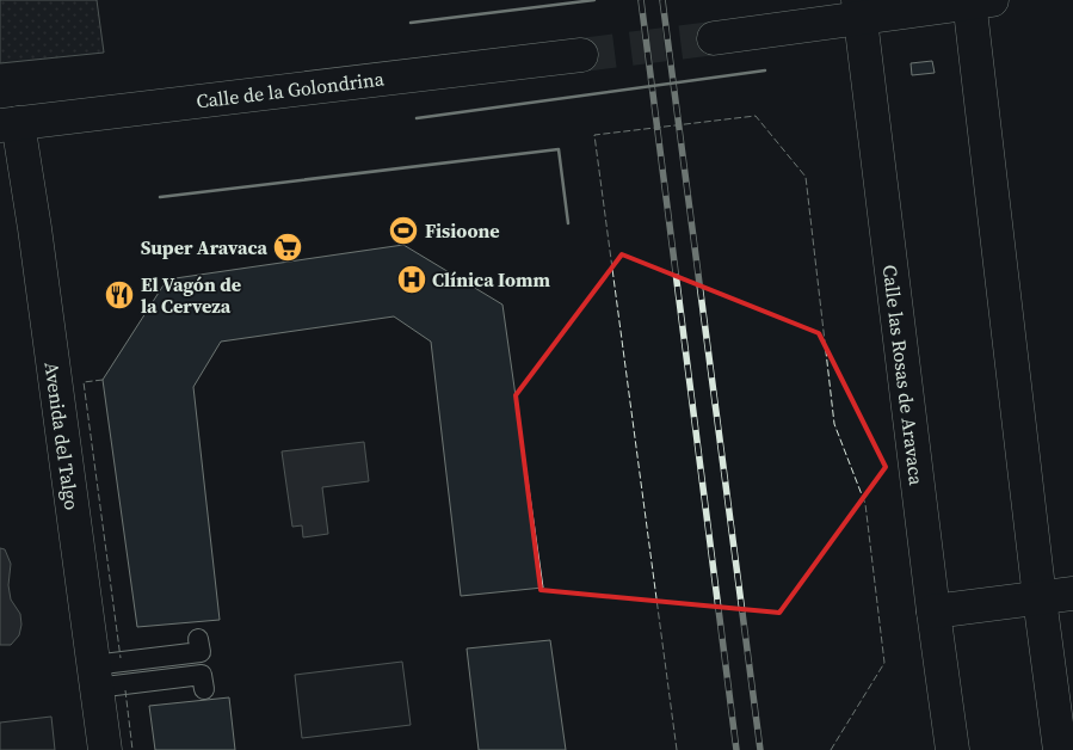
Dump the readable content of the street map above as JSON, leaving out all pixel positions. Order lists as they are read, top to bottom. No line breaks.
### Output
{"streets":{"street":["Calle de la Golondrina","Calle las Rosas de Aravaca","Avenida del Talgo"]},"crossings":[["Calle de la Golondrina","Avenida del Talgo"]],"places":{"sports":["Fisioone"],"supermarket":["Super Aravaca"],"hospital":["Clínica Iomm"],"restaurant":["El Vagón de la Cerveza"]}}
